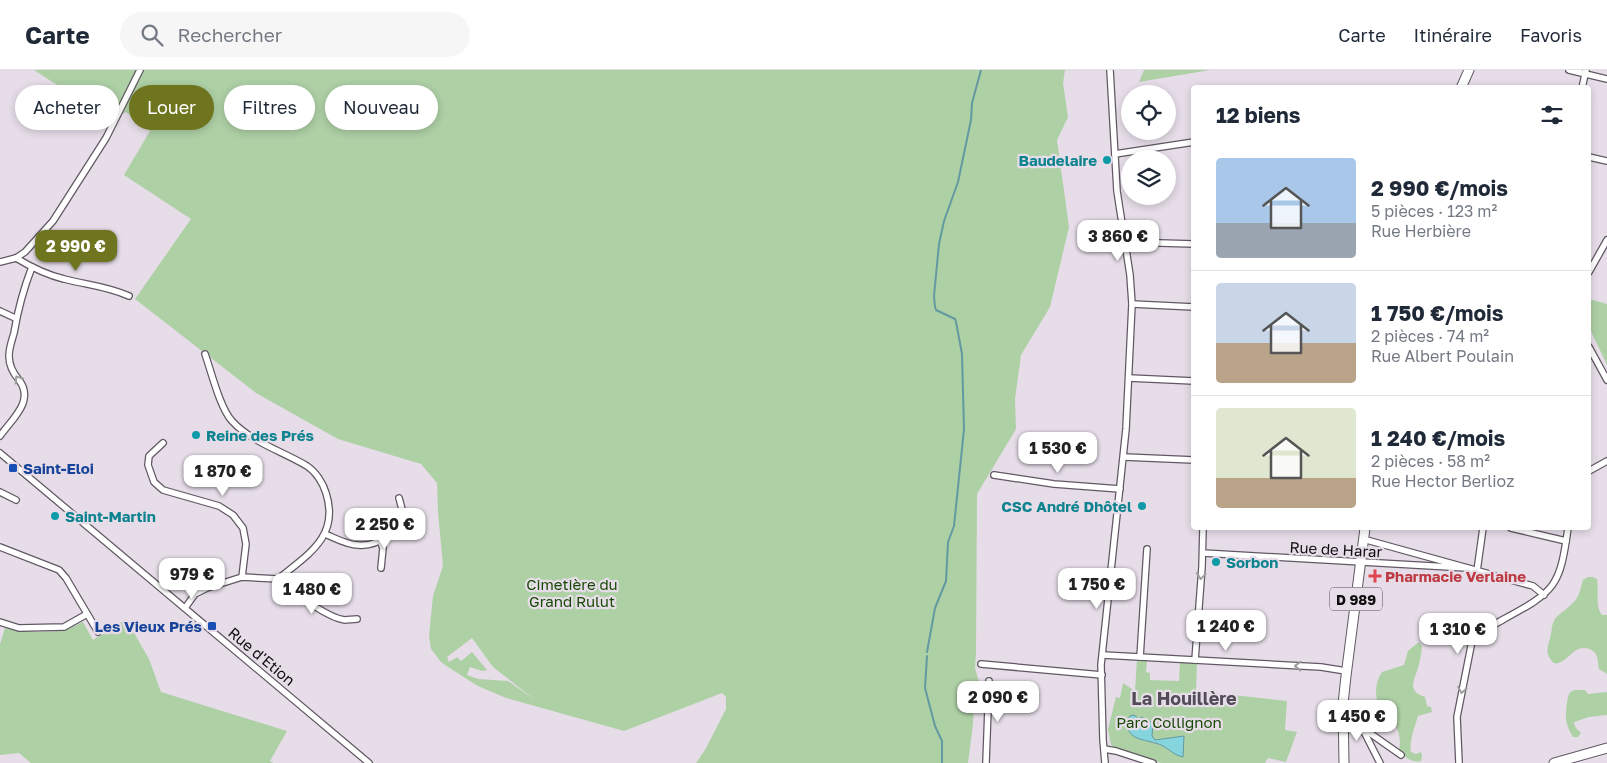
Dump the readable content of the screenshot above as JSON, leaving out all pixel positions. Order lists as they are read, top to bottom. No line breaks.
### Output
{"streets":{"main road":["D 989"],"street":["Rue de Harar","Rue d'Etion"]},"crossings":[["Rue de Harar","D 989"]],"districts":["La Houillère"],"parks":["Cimetière du Grand Rulut","Parc Collignon"],"places":{"other":["Baudelaire","Reine des Prés","CSC André Dhôtel","Saint-Martin","Sorbon"],"transit":["Saint-Eloi","Les Vieux Prés"],"health":["Pharmacie Verlaine"]},"page":{"header":"Carte","search":"Rechercher","nav":["Carte","Itinéraire","Favoris"],"chip":["Acheter","Louer","Filtres","Nouveau"],"heading":"12 biens","list":[{"name":"2 990 €/mois","note":"5 pièces · 123 m² · Rue Herbière"},{"name":"1 750 €/mois","note":"2 pièces · 74 m² · Rue Albert Poulain"},{"name":"1 240 €/mois","note":"2 pièces · 58 m² · Rue Hector Berlioz"}],"price":["3 860 €","2 990 €","1 530 €","1 870 €","2 250 €","979 €","1 750 €","1 480 €","1 240 €","1 310 €","2 090 €","1 450 €"]}}
